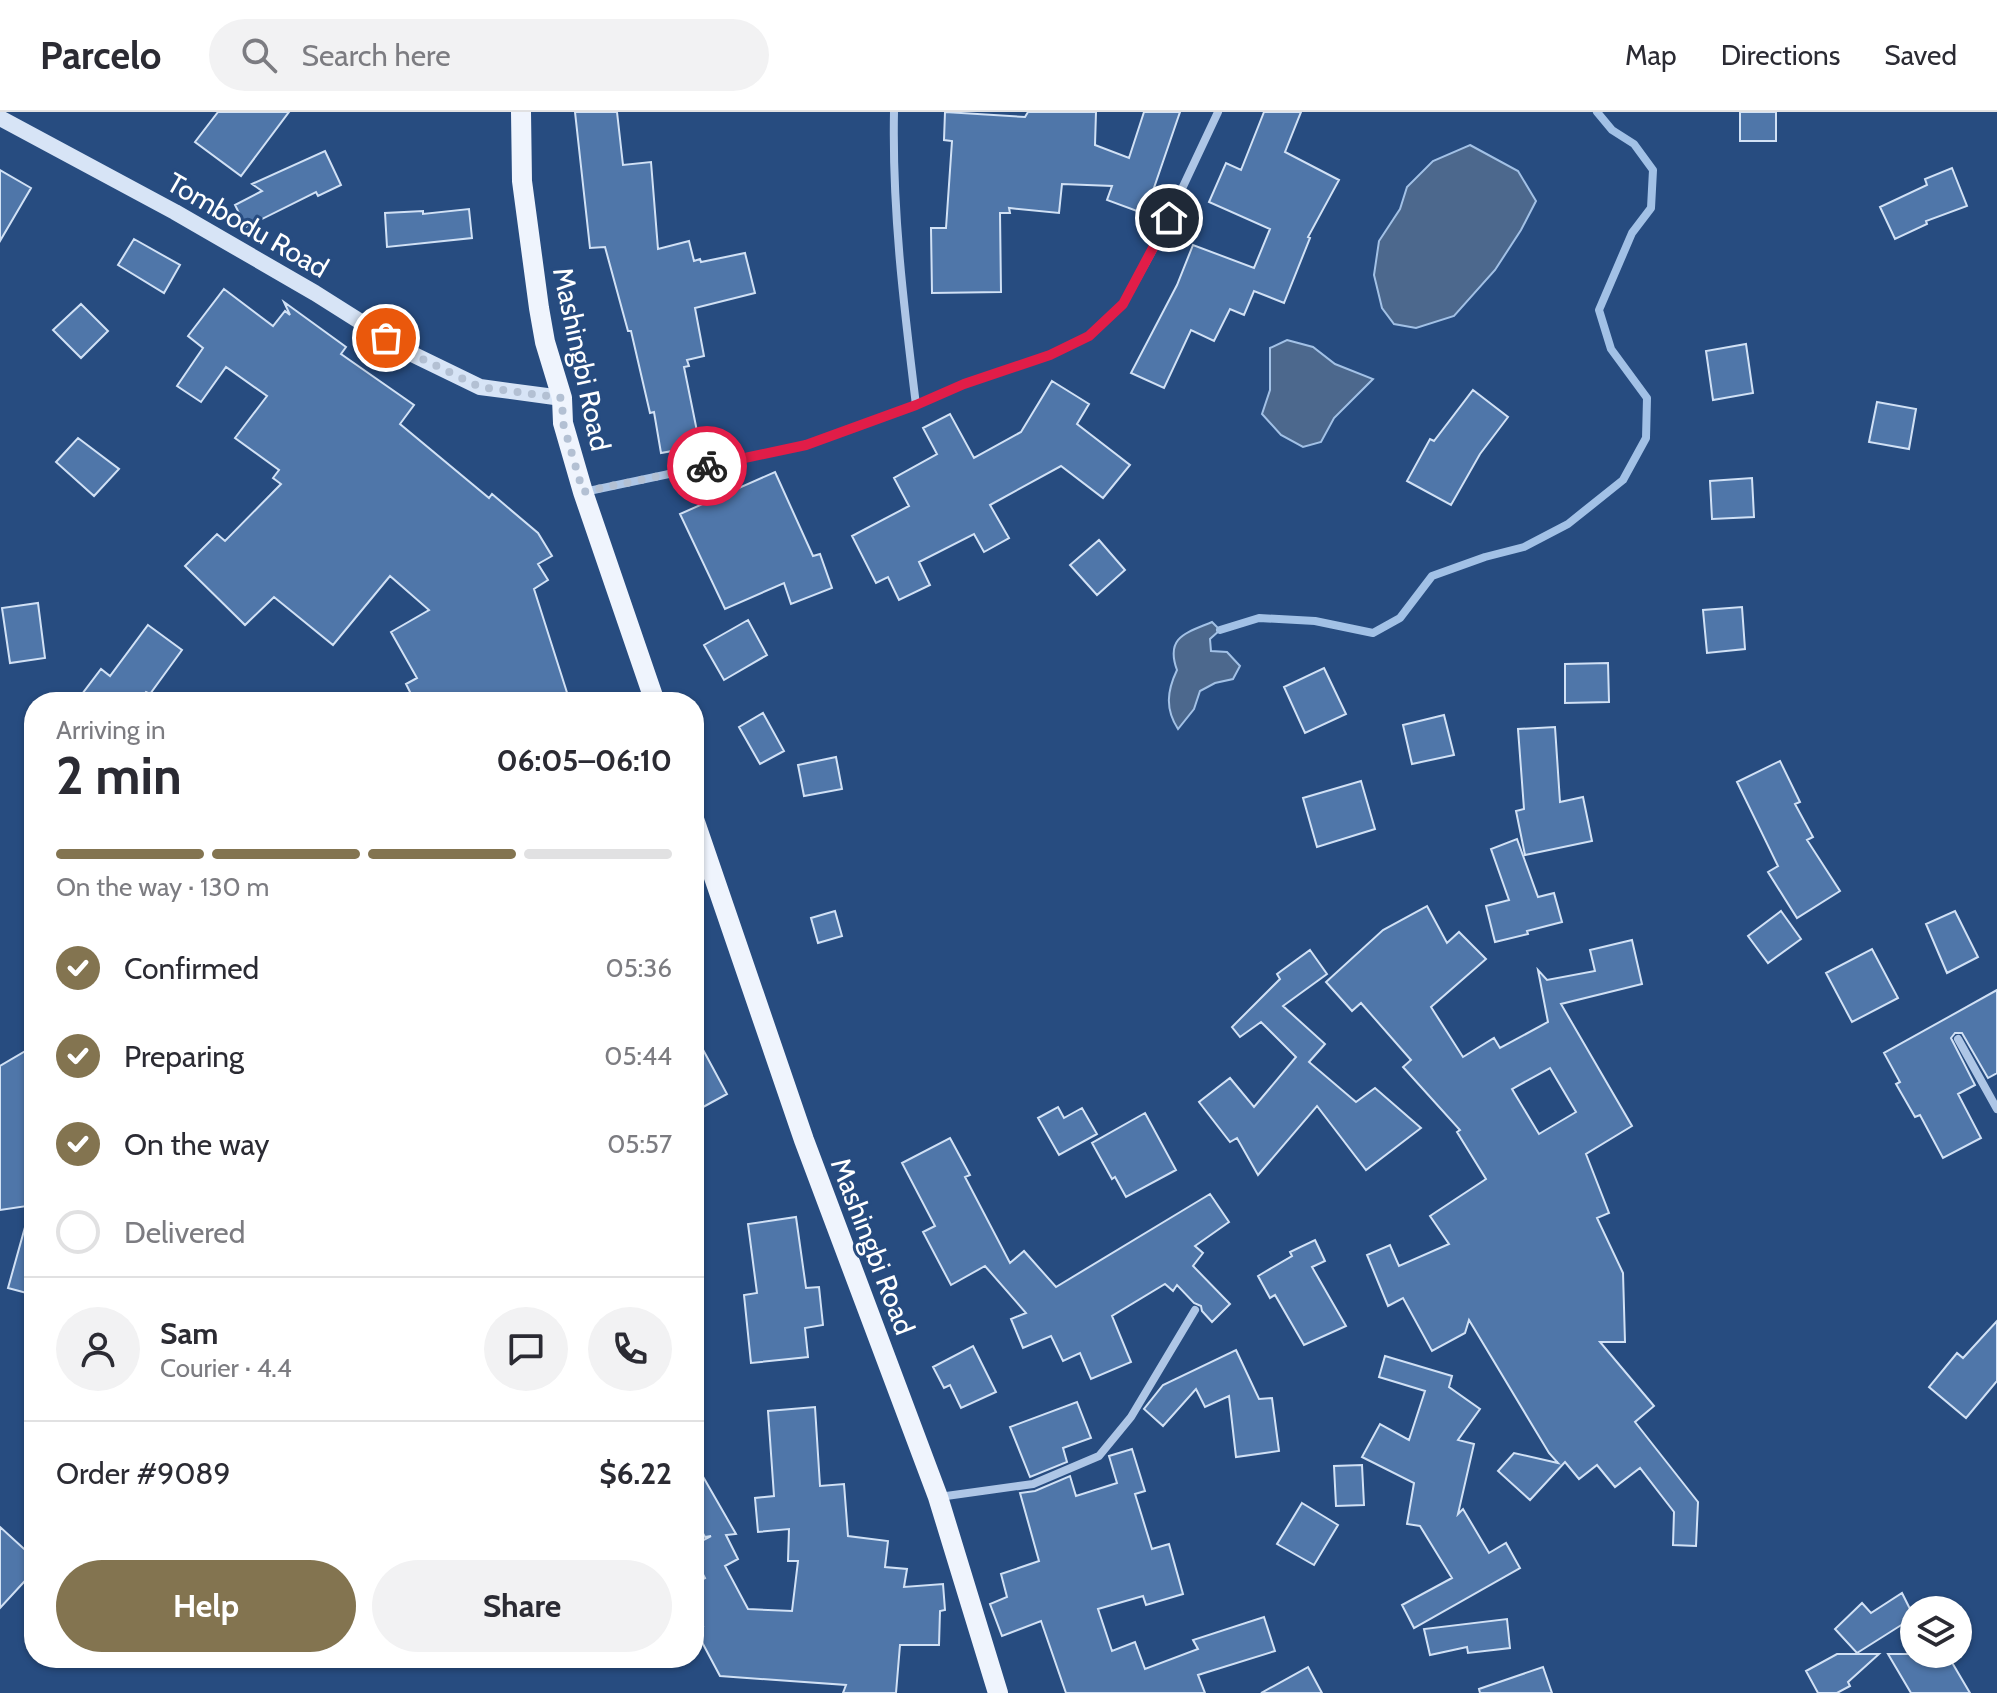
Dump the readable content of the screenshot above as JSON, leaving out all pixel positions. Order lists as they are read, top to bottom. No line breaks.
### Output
{"streets":{"main road":["Tombodu Road","Mashingbi Road"]},"crossings":[["Tombodu Road","Mashingbi Road"]],"page":{"header":"Parcelo","search":"Search here","nav":["Map","Directions","Saved"],"heading":["2 min","Arriving in","06:05–06:10"],"panel":["Sam","Courier · 4.4","Order #9089","$6.22"],"bar":"On the way · 130 m","list":[["Confirmed","05:36"],["Preparing","05:44"],["On the way","05:57"],"Delivered"],"buttons":["Help","Share"]}}
